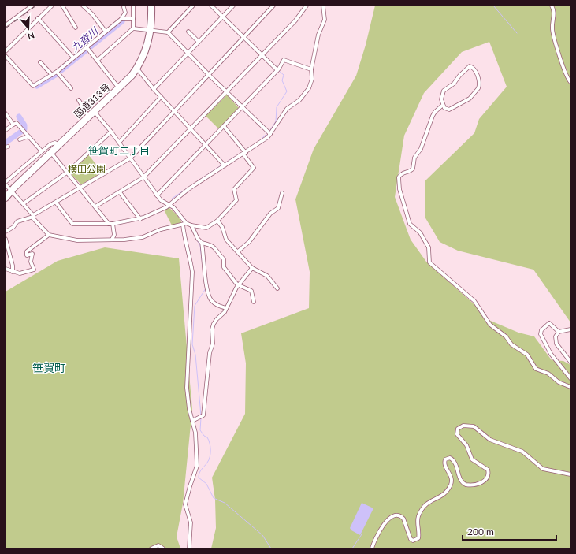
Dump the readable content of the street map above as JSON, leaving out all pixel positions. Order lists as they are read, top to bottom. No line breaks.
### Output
{"streets":{"highway":["国道313号"]},"districts":["笹賀町二丁目","笹賀町"],"water":["九沓川"],"parks":["横田公園"],"scale_bar":"200 m","north":"bottom"}
